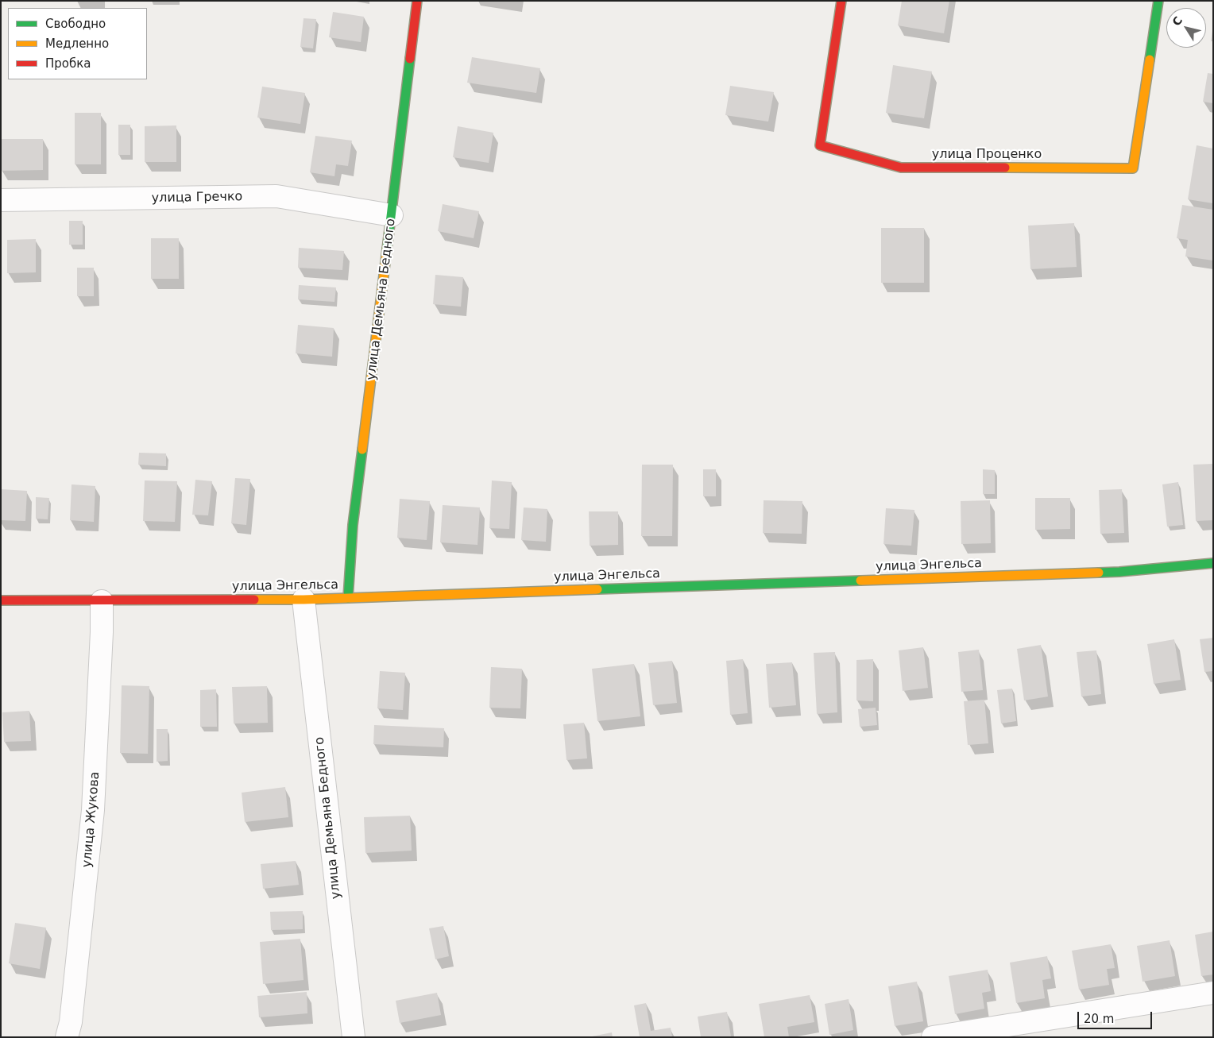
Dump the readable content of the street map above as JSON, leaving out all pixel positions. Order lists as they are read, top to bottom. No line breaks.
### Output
{"streets":{"street":["улица Проценко","улица Гречко","улица Демьяна Бедного","улица Энгельса","улица Жукова"]},"crossings":[["улица Гречко","улица Демьяна Бедного"],["улица Демьяна Бедного","улица Энгельса"],["улица Энгельса","улица Жукова"]],"legend":["Свободно","Медленно","Пробка"],"scale_bar":"20 m","north":"top left"}
